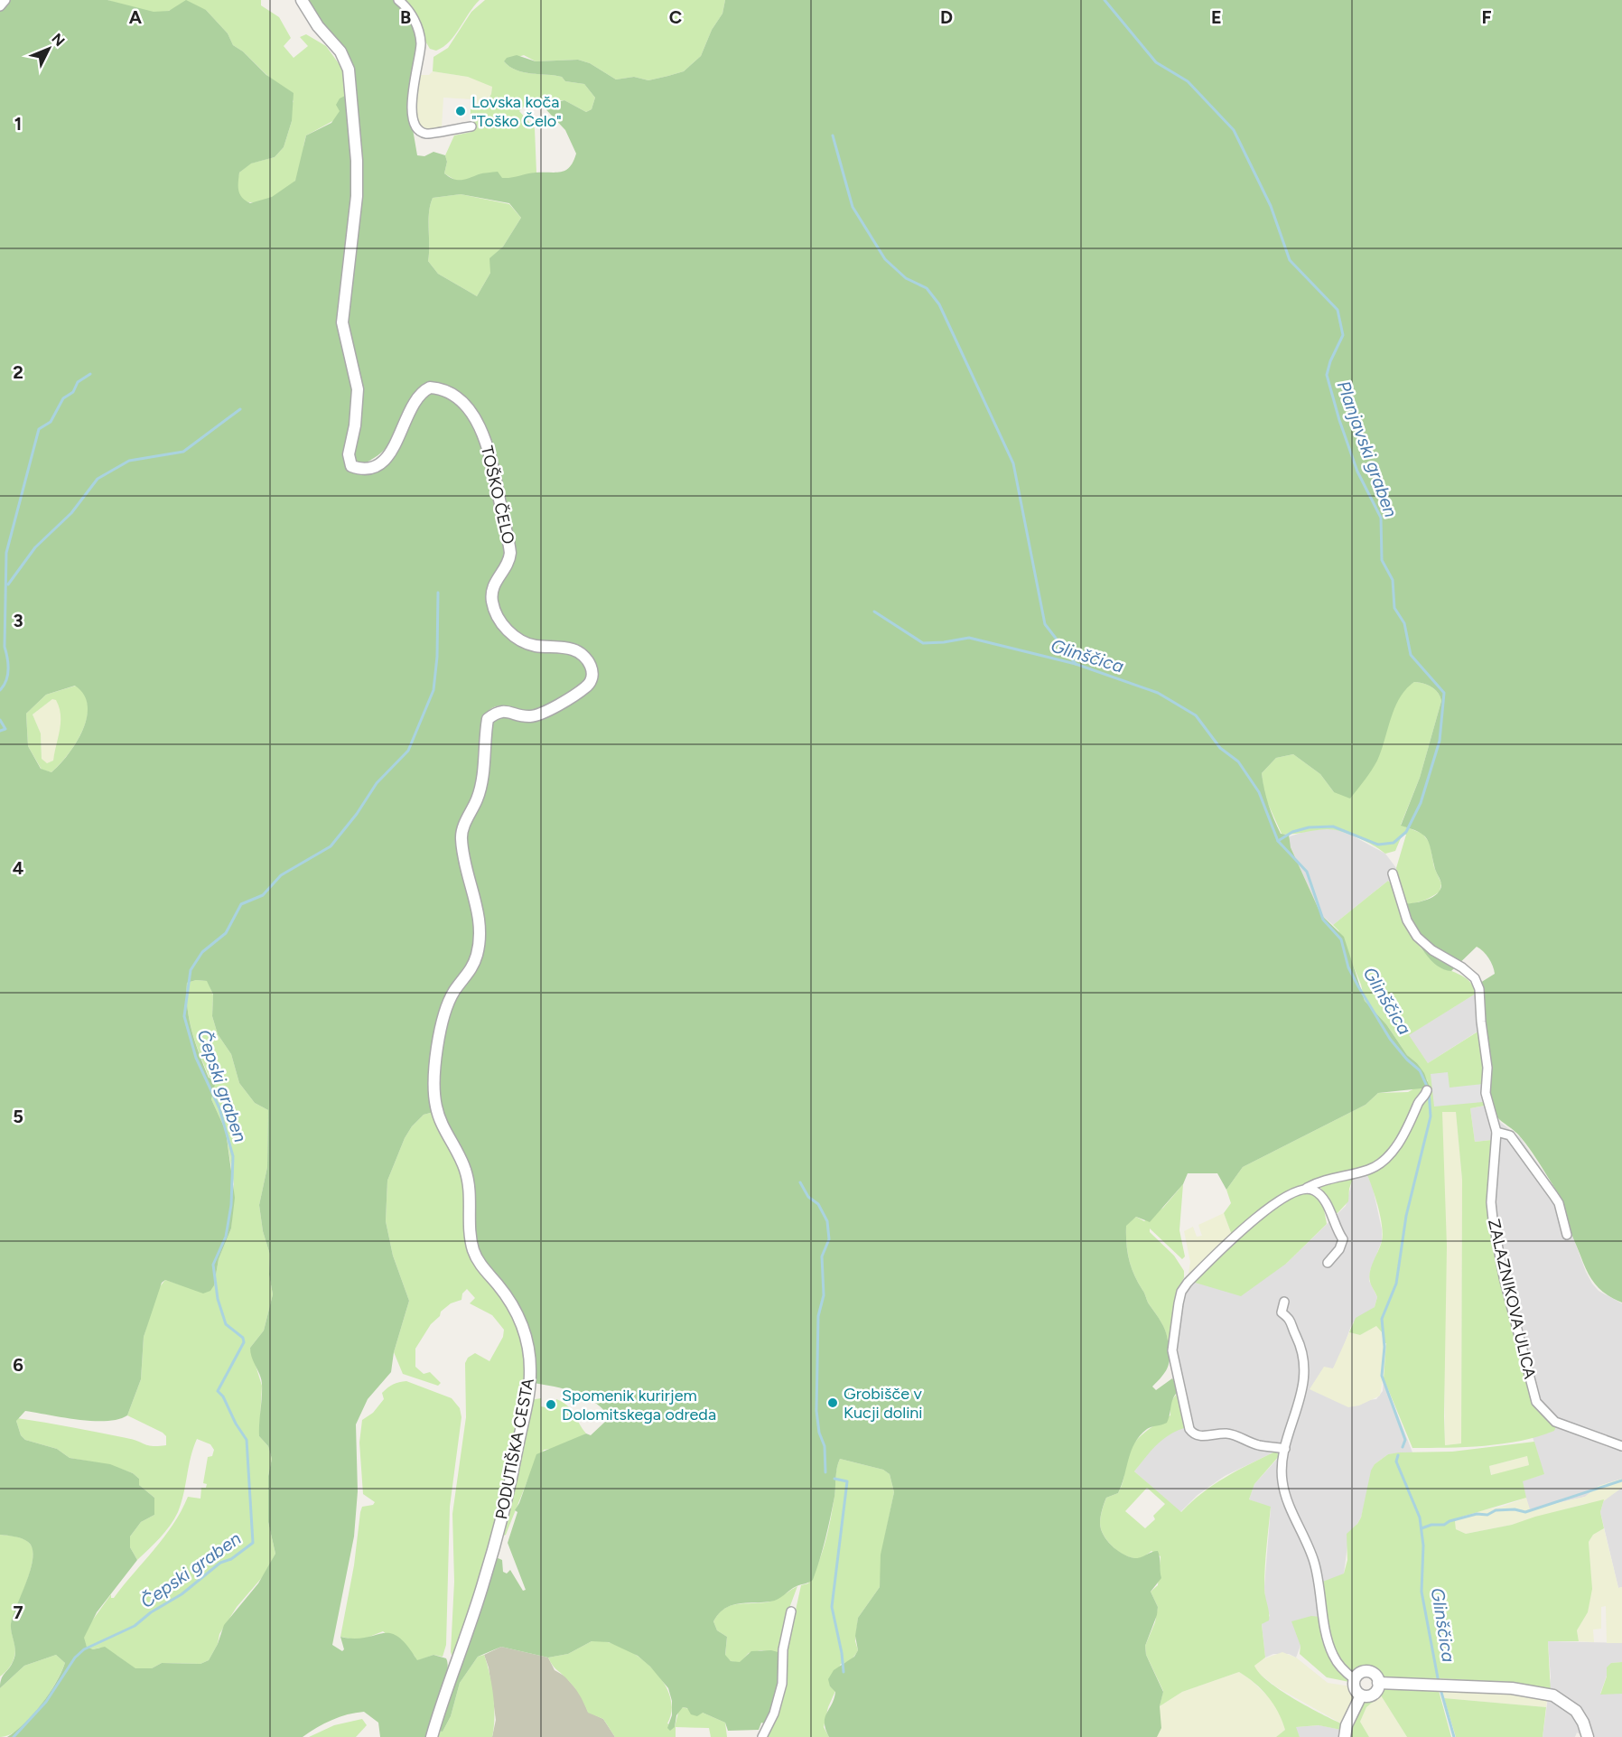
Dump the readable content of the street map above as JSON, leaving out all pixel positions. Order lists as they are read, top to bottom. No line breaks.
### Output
{"streets":{"street":["TOŠKO ČELO","ZALAZNIKOVA ULICA","PODUTIŠKA CESTA"]},"crossings":[["TOŠKO ČELO","PODUTIŠKA CESTA"]],"water":["Planjavski graben","Glinščica","Čepski graben"],"places":["Lovska koča \"Toško Čelo\"","Grobišče v Kucji dolini","Spomenik kurirjem Dolomitskega odreda"],"north":"top right","grid":{"columns":["A","B","C","D","E","F"],"rows":["1","2","3","4","5","6","7"]}}
